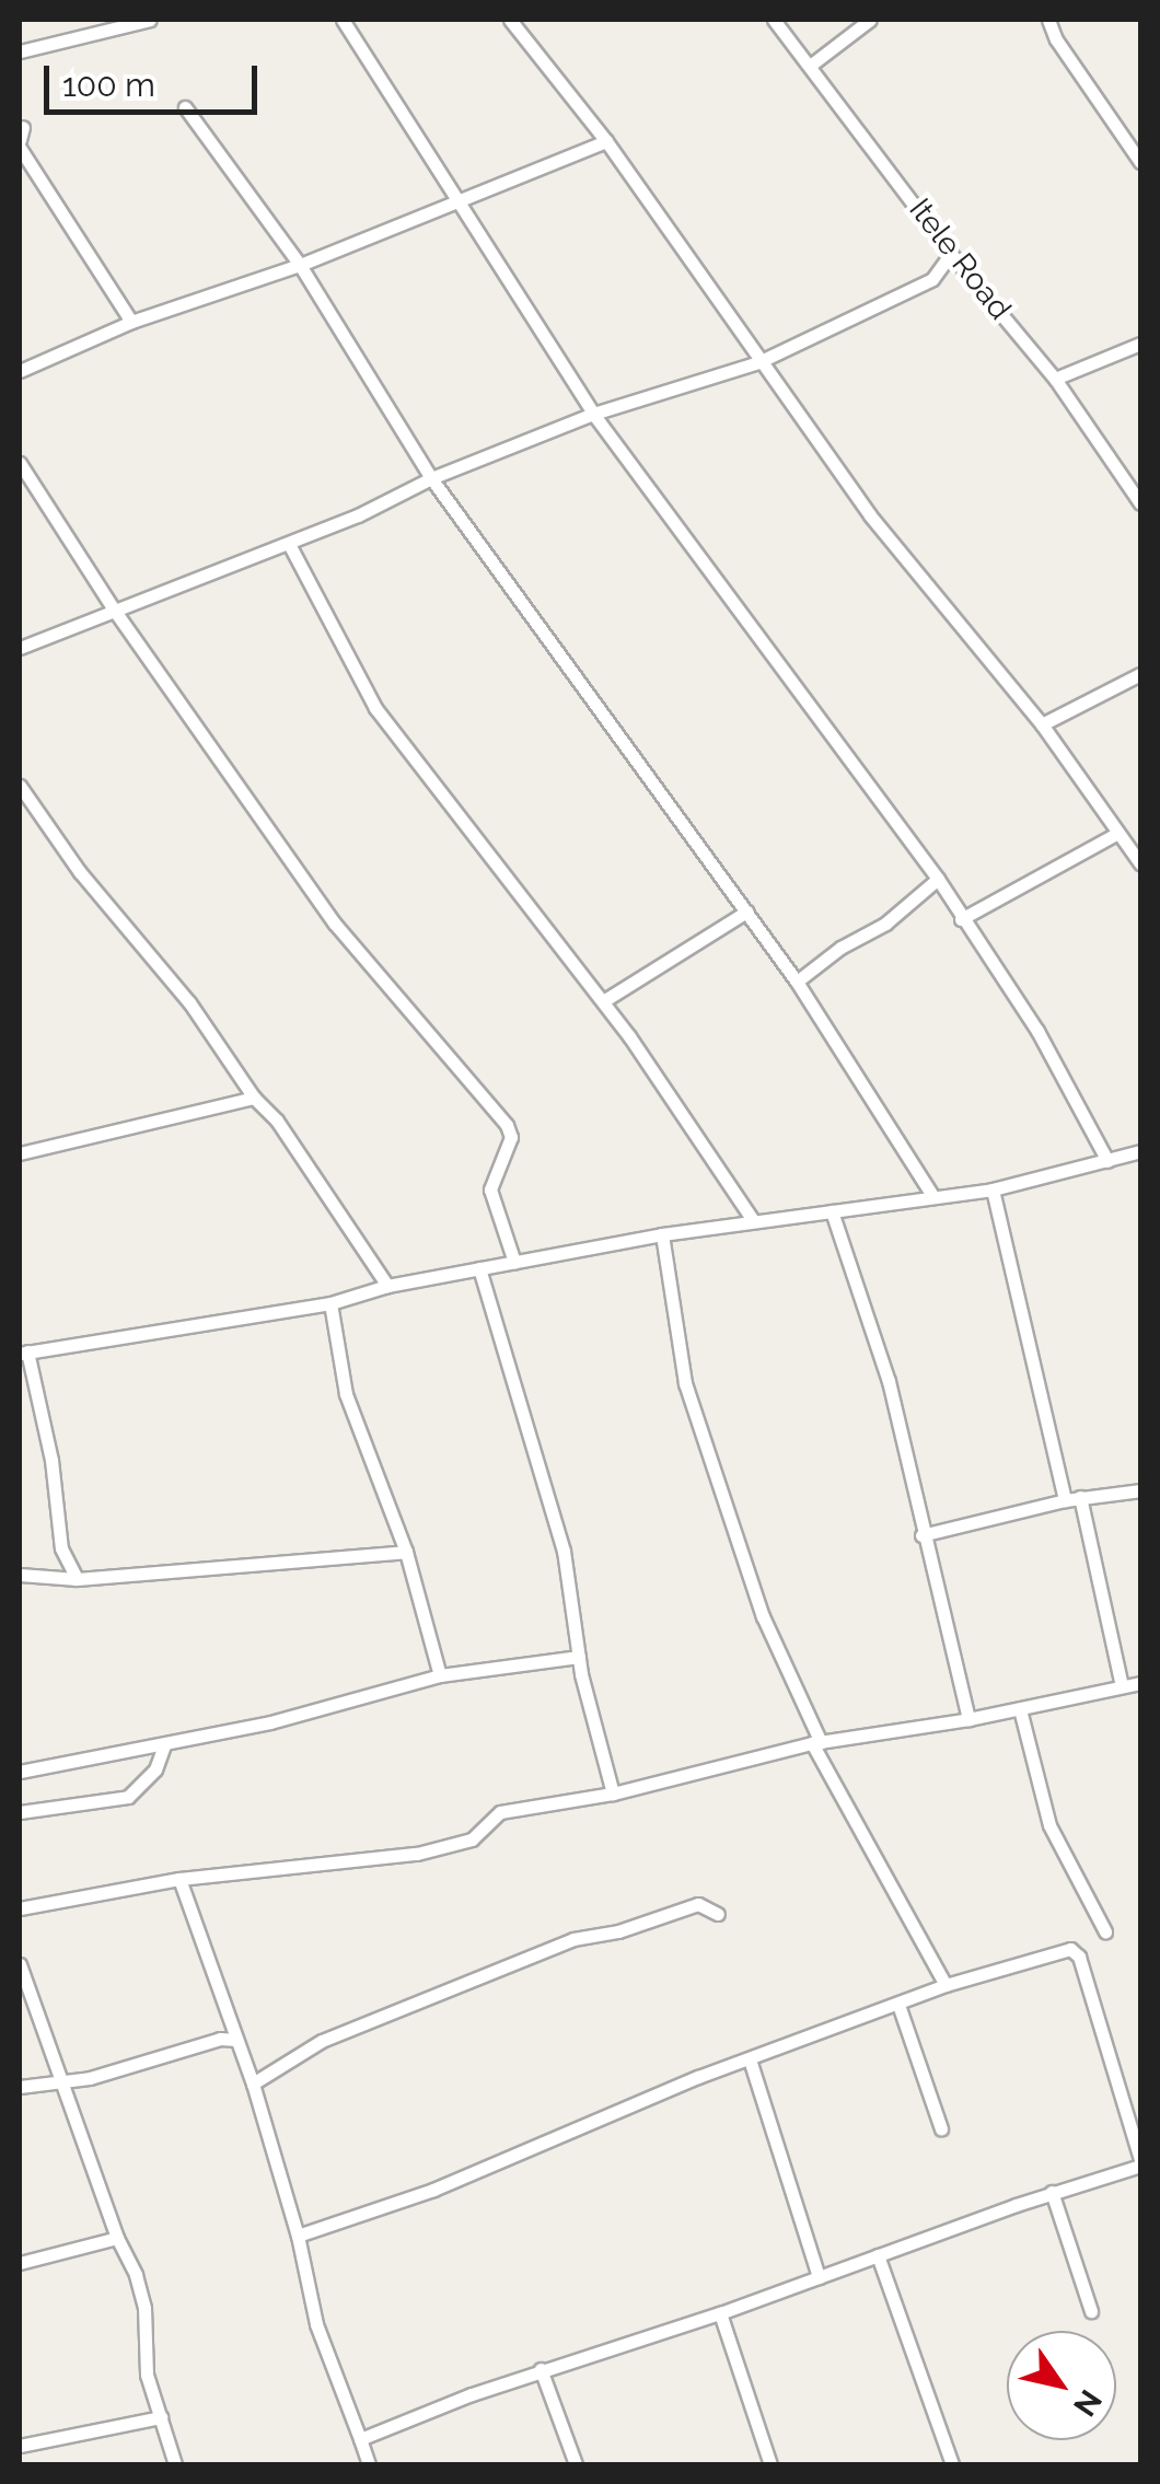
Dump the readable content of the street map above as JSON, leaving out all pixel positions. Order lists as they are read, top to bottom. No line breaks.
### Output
{"streets":{"street":["Itele Road"]},"scale_bar":"100 m","north":"bottom right"}
